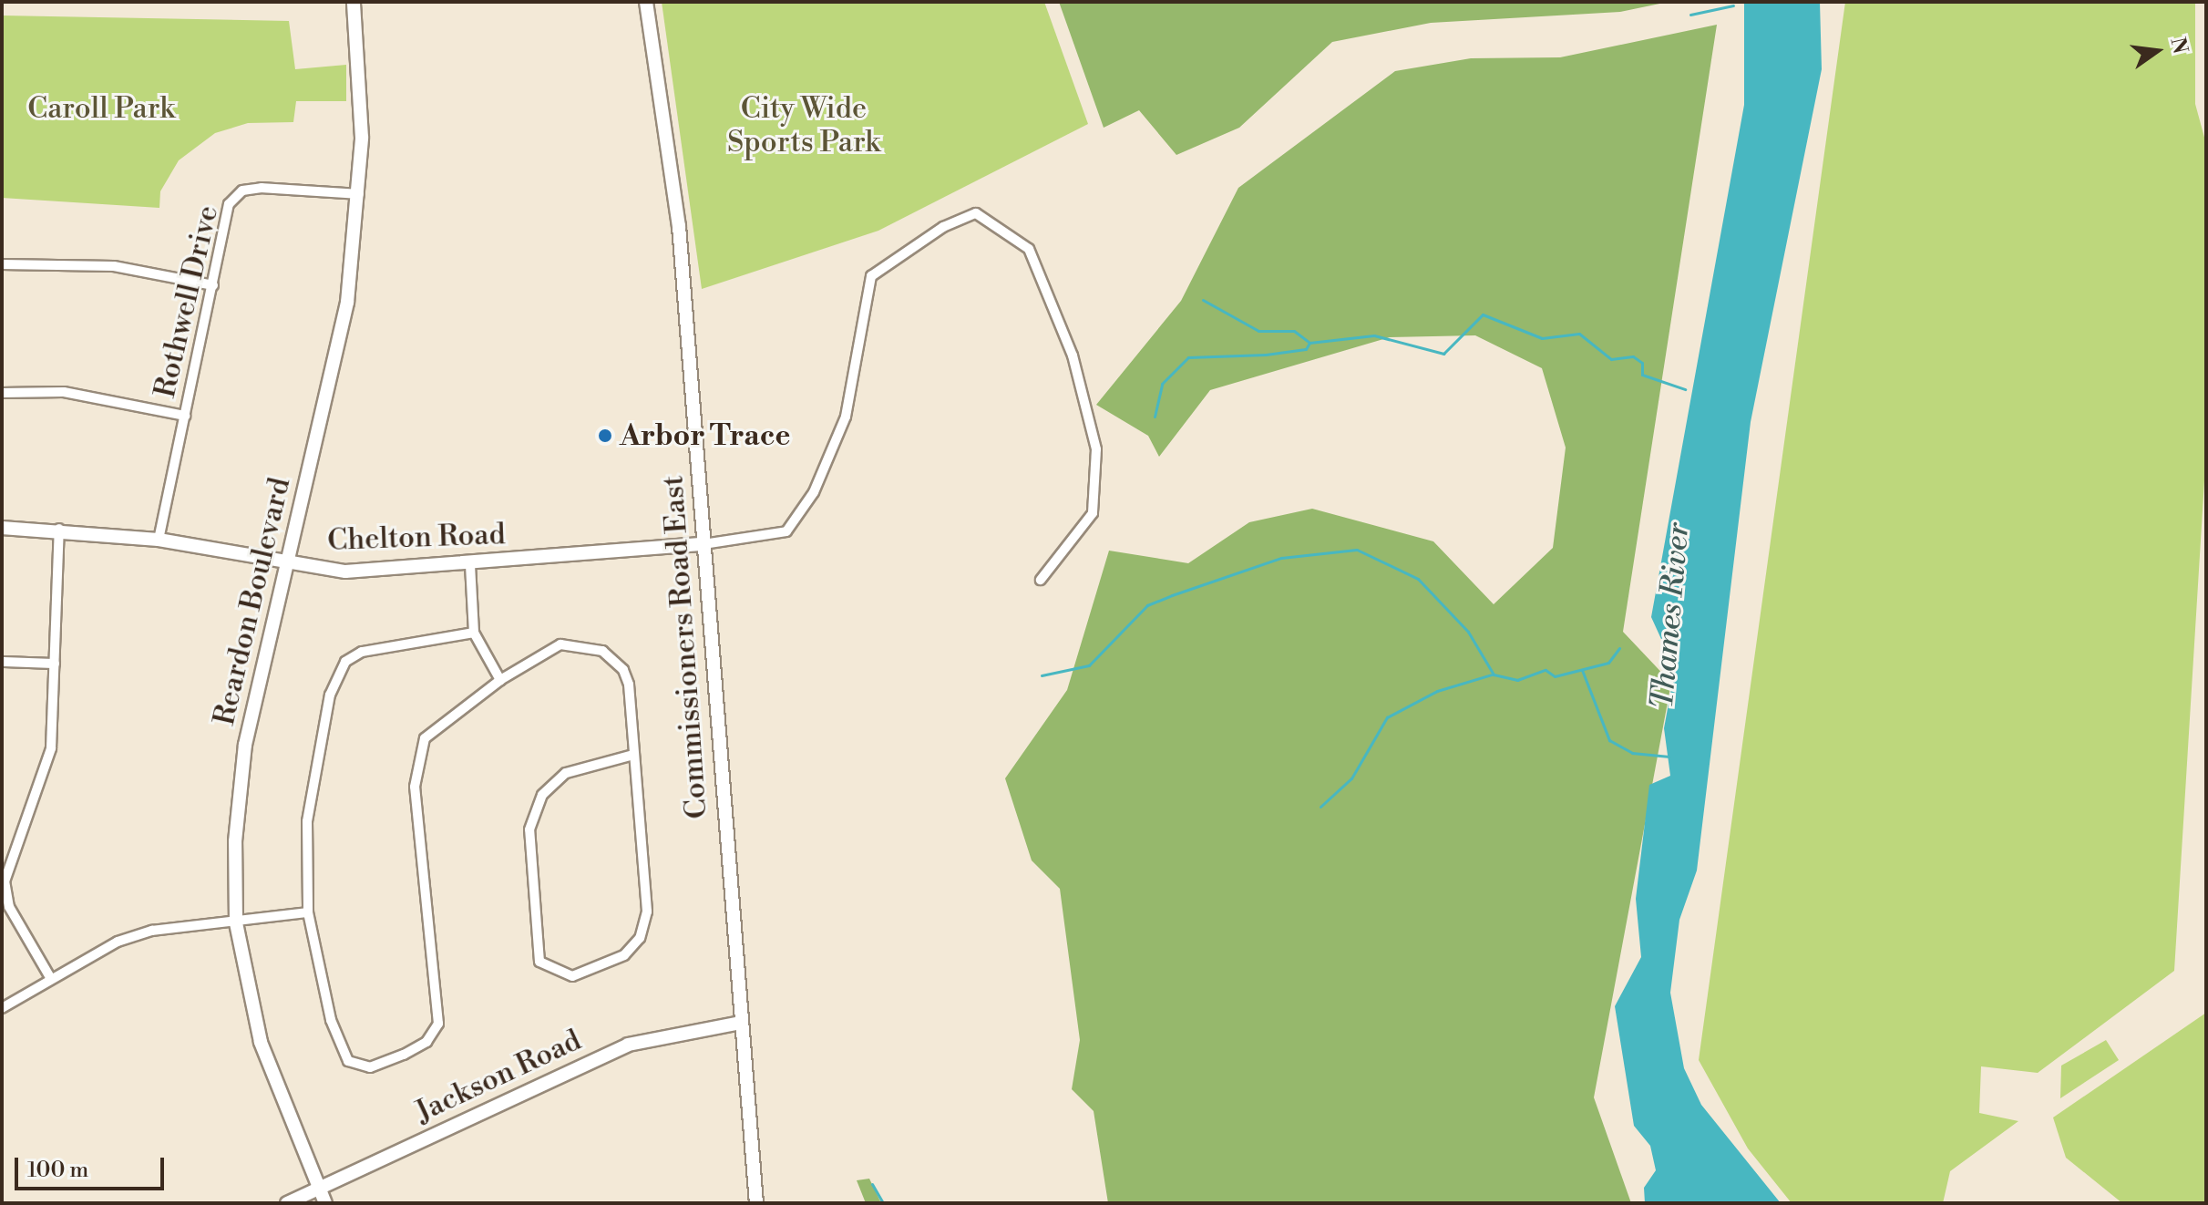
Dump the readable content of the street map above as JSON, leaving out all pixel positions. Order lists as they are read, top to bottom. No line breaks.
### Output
{"streets":{"street":["Rothwell Drive","Chelton Road","Reardon Boulevard","Commissioners Road East","Jackson Road"]},"crossings":[["Rothwell Drive","Chelton Road"],["Rothwell Drive","Reardon Boulevard"],["Chelton Road","Reardon Boulevard"],["Chelton Road","Commissioners Road East"],["Reardon Boulevard","Jackson Road"],["Commissioners Road East","Jackson Road"]],"water":["Thames River"],"parks":["Caroll Park","City Wide Sports Park"],"places":["Arbor Trace"],"scale_bar":"100 m","north":"right"}
